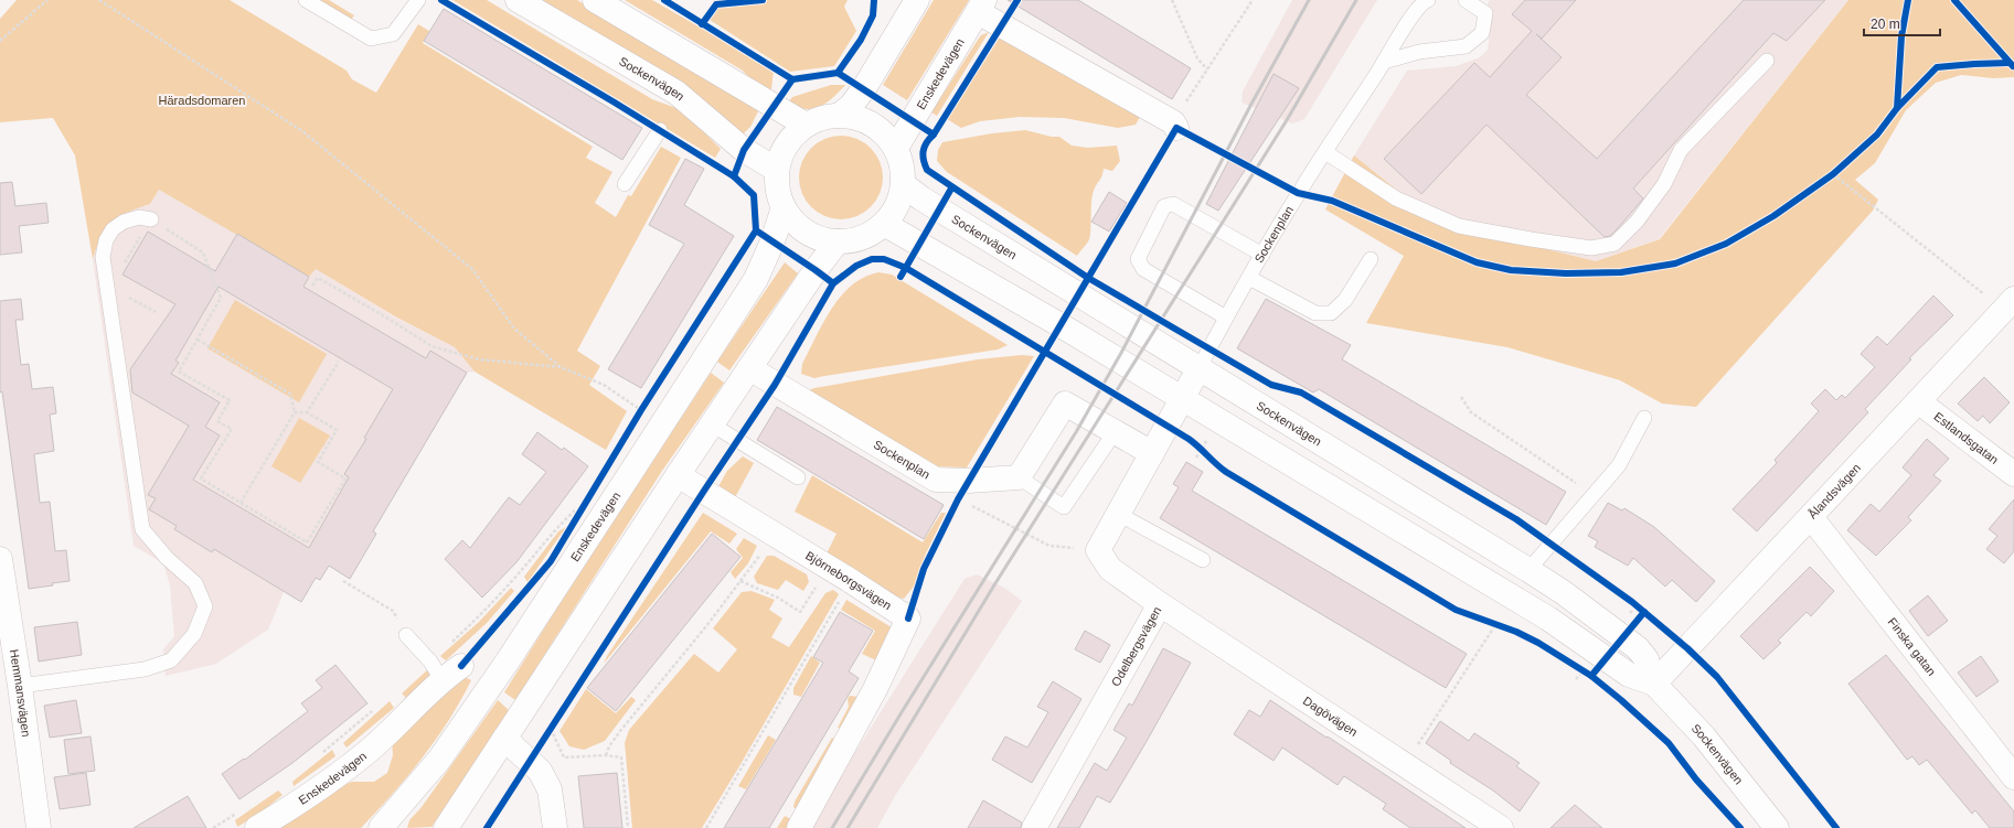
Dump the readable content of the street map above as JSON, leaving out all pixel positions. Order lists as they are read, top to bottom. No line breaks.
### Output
{"streets":{"street":["Enskedevägen","Sockenvägen","Sockenplan","Estlandsgatan","Ålandsvägen","Björneborgsvägen","Odelbergsvägen","Finska gatan","Hemmansvägen","Dagövägen"]},"crossings":[["Enskedevägen","Sockenvägen"],["Sockenvägen","Sockenplan"],["Sockenvägen","Ålandsvägen"],["Sockenvägen","Odelbergsvägen"],["Sockenplan","Odelbergsvägen"],["Estlandsgatan","Ålandsvägen"],["Ålandsvägen","Finska gatan"],["Odelbergsvägen","Dagövägen"]],"parks":["Häradsdomaren"],"scale_bar":"20 m"}
